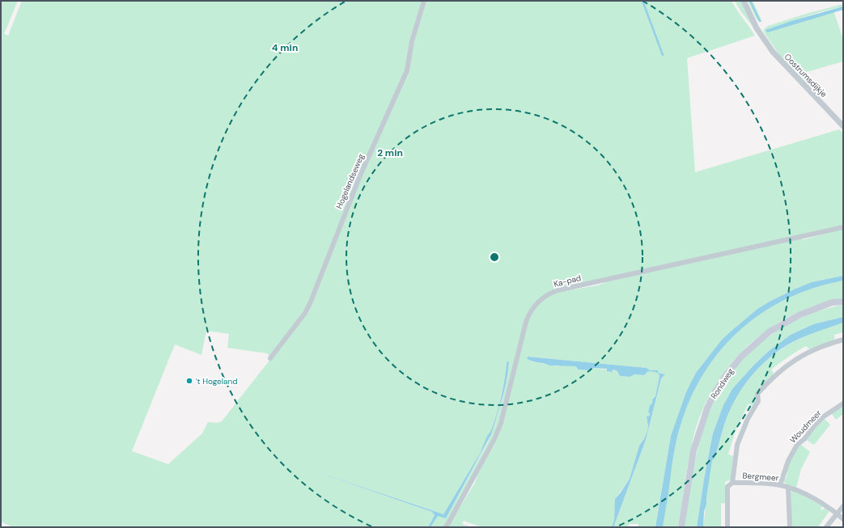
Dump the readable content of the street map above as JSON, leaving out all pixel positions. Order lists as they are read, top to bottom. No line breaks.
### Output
{"streets":{"main road":["Rondweg"],"street":["Oostrumsdijkje","Hogelandseweg","Ka-pad","Woudmeer","Bergmeer"]},"crossings":[["Woudmeer","Bergmeer"]],"places":["'t Hogeland"],"rings":["4 min","2 min"]}
